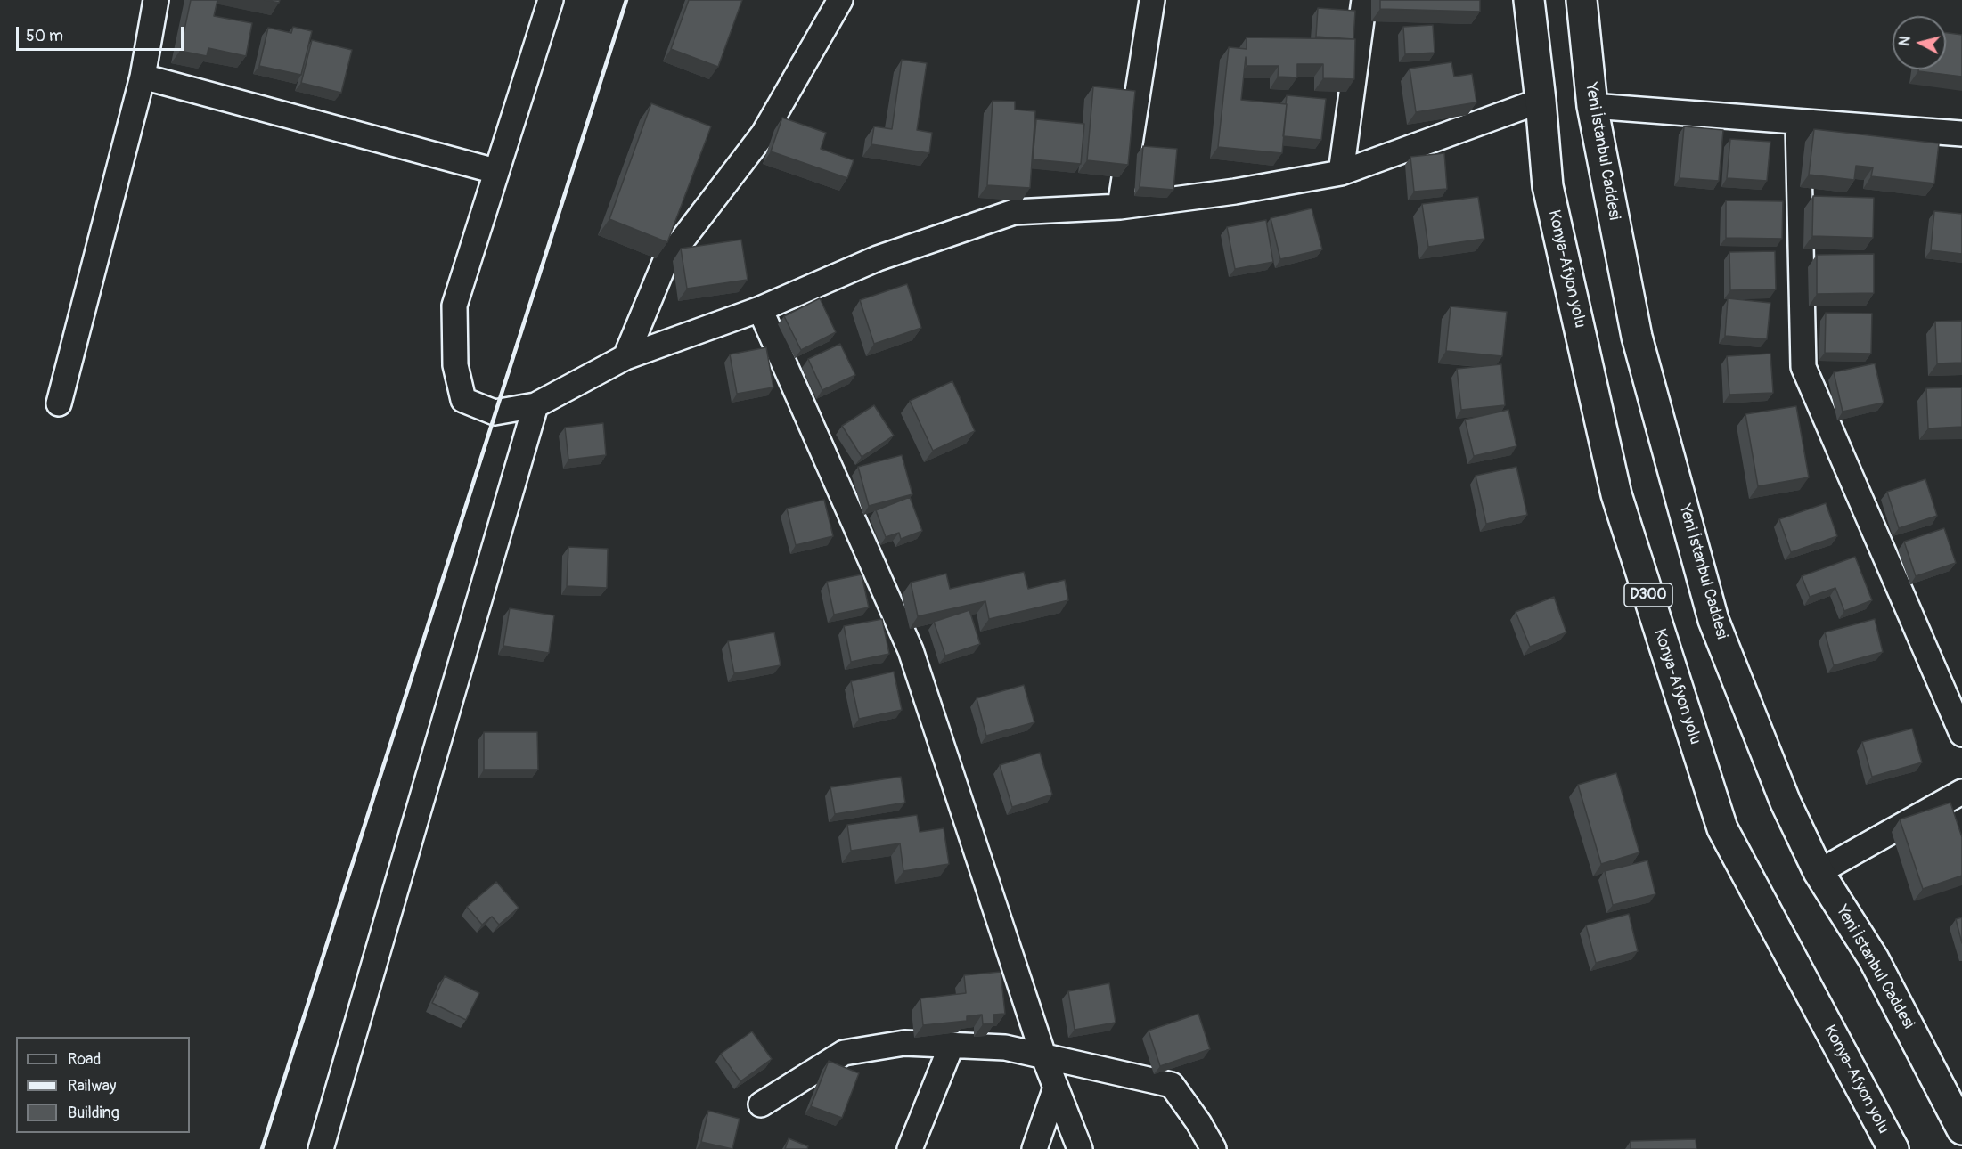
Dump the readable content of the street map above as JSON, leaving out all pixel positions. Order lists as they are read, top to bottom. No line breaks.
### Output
{"streets":{"highway":["Yeni İstanbul Caddesi","Konya-Afyon yolu","D300"]},"legend":["Road","Railway","Building"],"scale_bar":"50 m","north":"left"}
